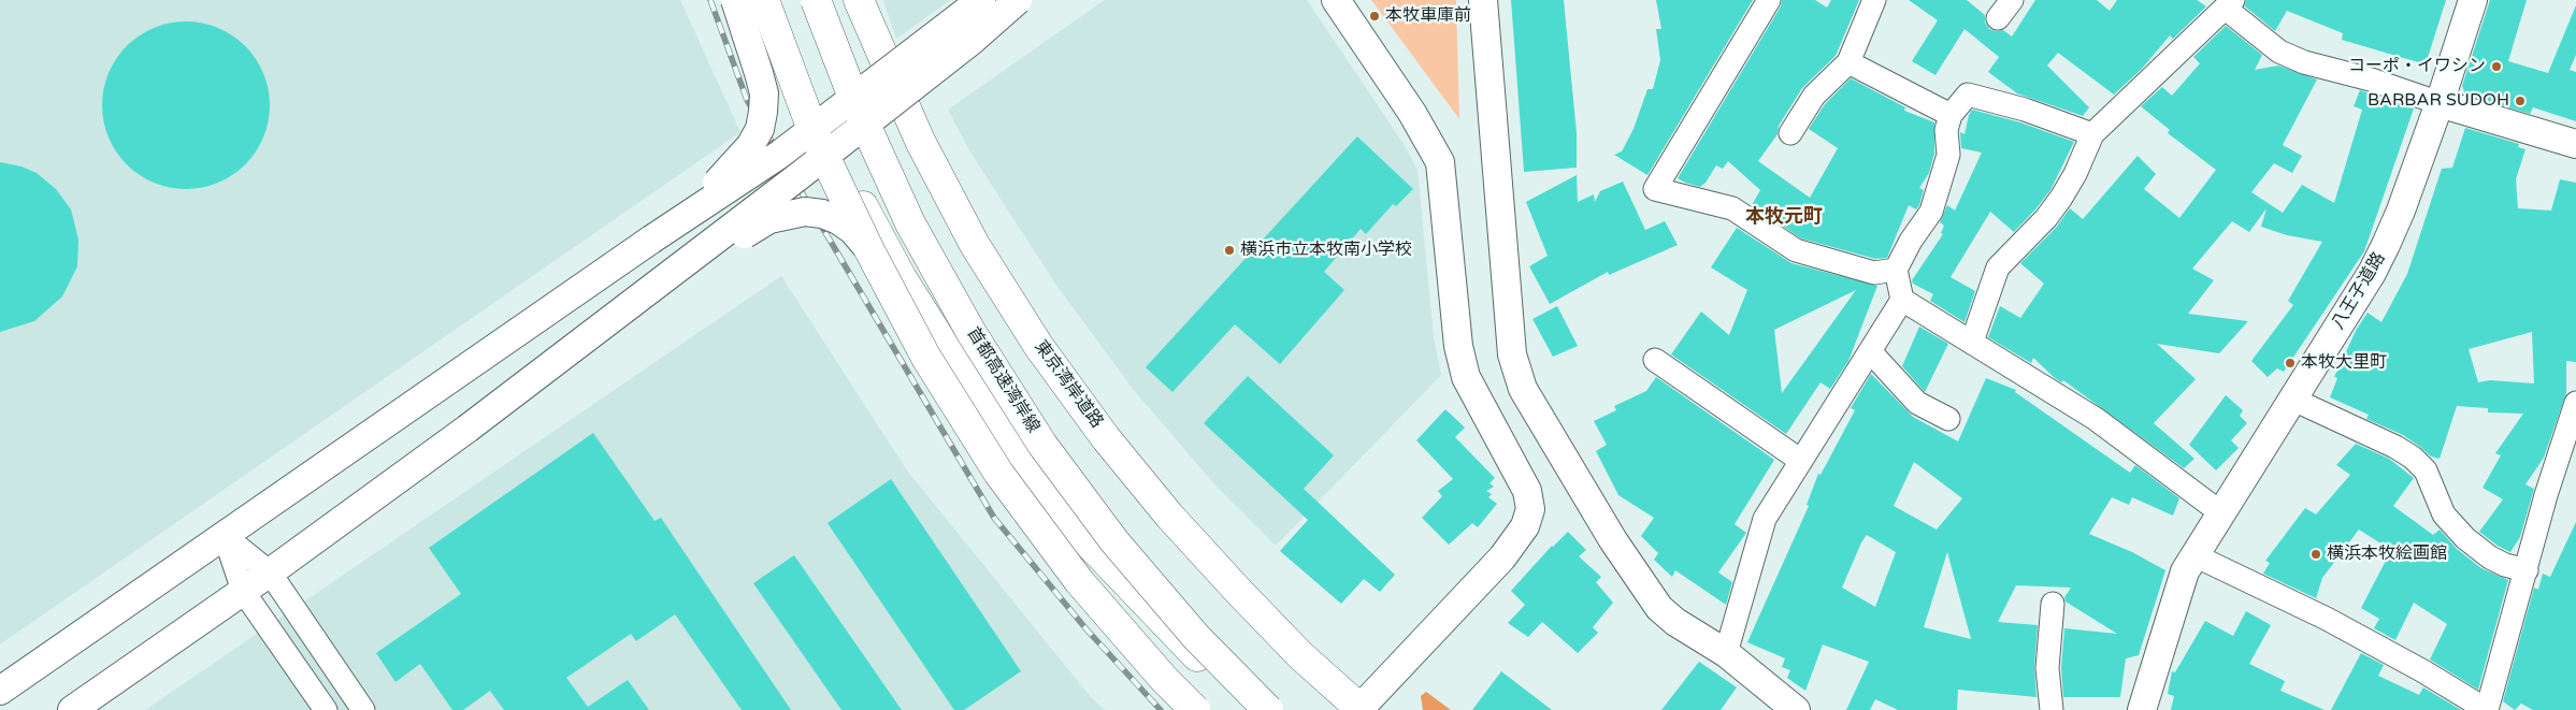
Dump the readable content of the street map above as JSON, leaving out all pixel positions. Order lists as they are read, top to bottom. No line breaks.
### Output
{"streets":{"highway":["首都高速湾岸線","東京湾岸道路"],"street":["八王子道路"]},"districts":["本牧元町"],"places":["本牧車庫前","コーポ・イワシン","BARBAR SUDOH","横浜市立本牧南小学校","本牧大里町","横浜本牧絵画館"]}
